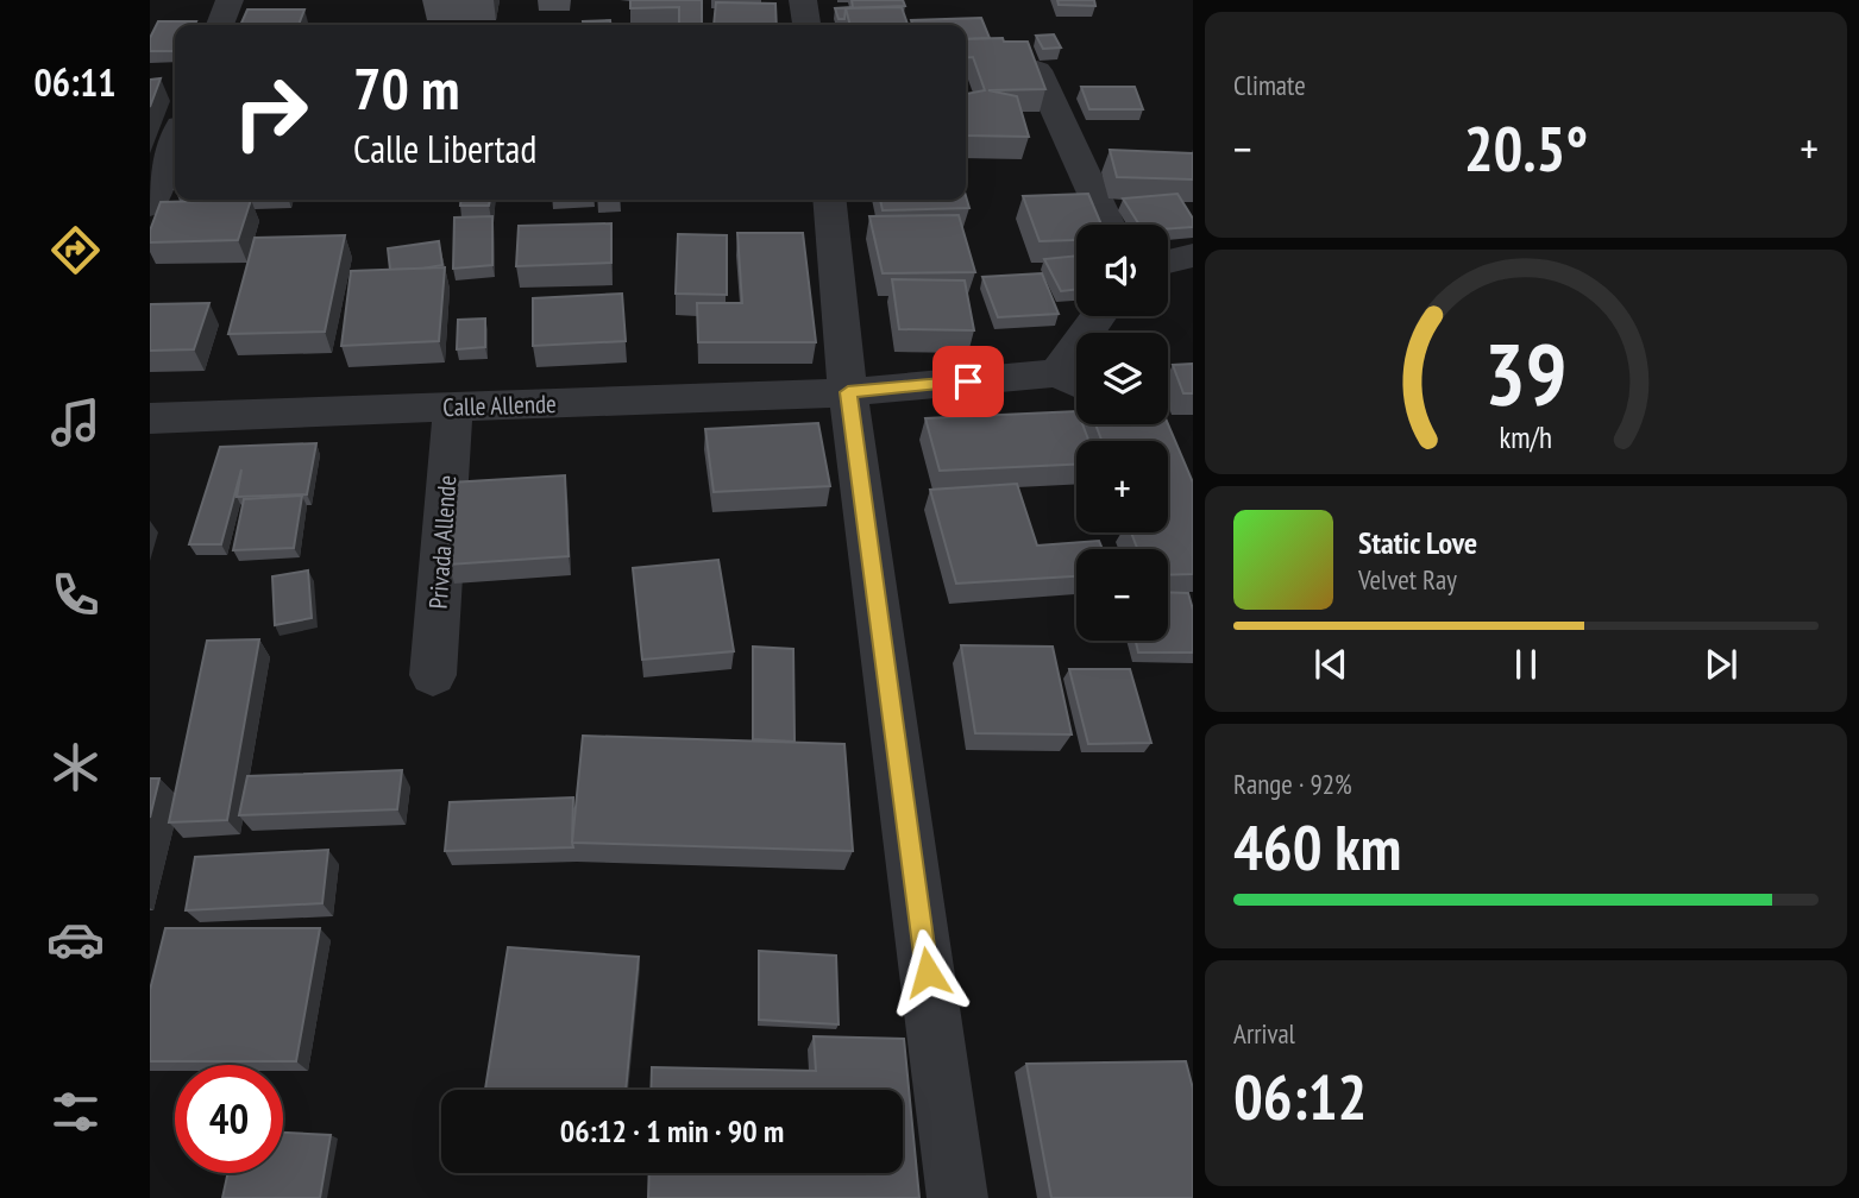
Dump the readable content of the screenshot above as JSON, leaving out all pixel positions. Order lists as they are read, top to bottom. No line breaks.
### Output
{"streets":{"street":["Calle Allende","Privada Allende"]},"crossings":[["Calle Allende","Privada Allende"]],"page":{"tabs":"06:11","tile":["Climate",["Range · 92%","460 km"],["Arrival","06:12"]],"turn":["70 m","Calle Libertad"],"heat":["−","20.5°","+"],"map_buttons":["+","−"],"song":["Static Love","Velvet Ray"],"limit":"40","trip":"06:12 · 1 min · 90 m","gauge":["39","km/h"]}}
